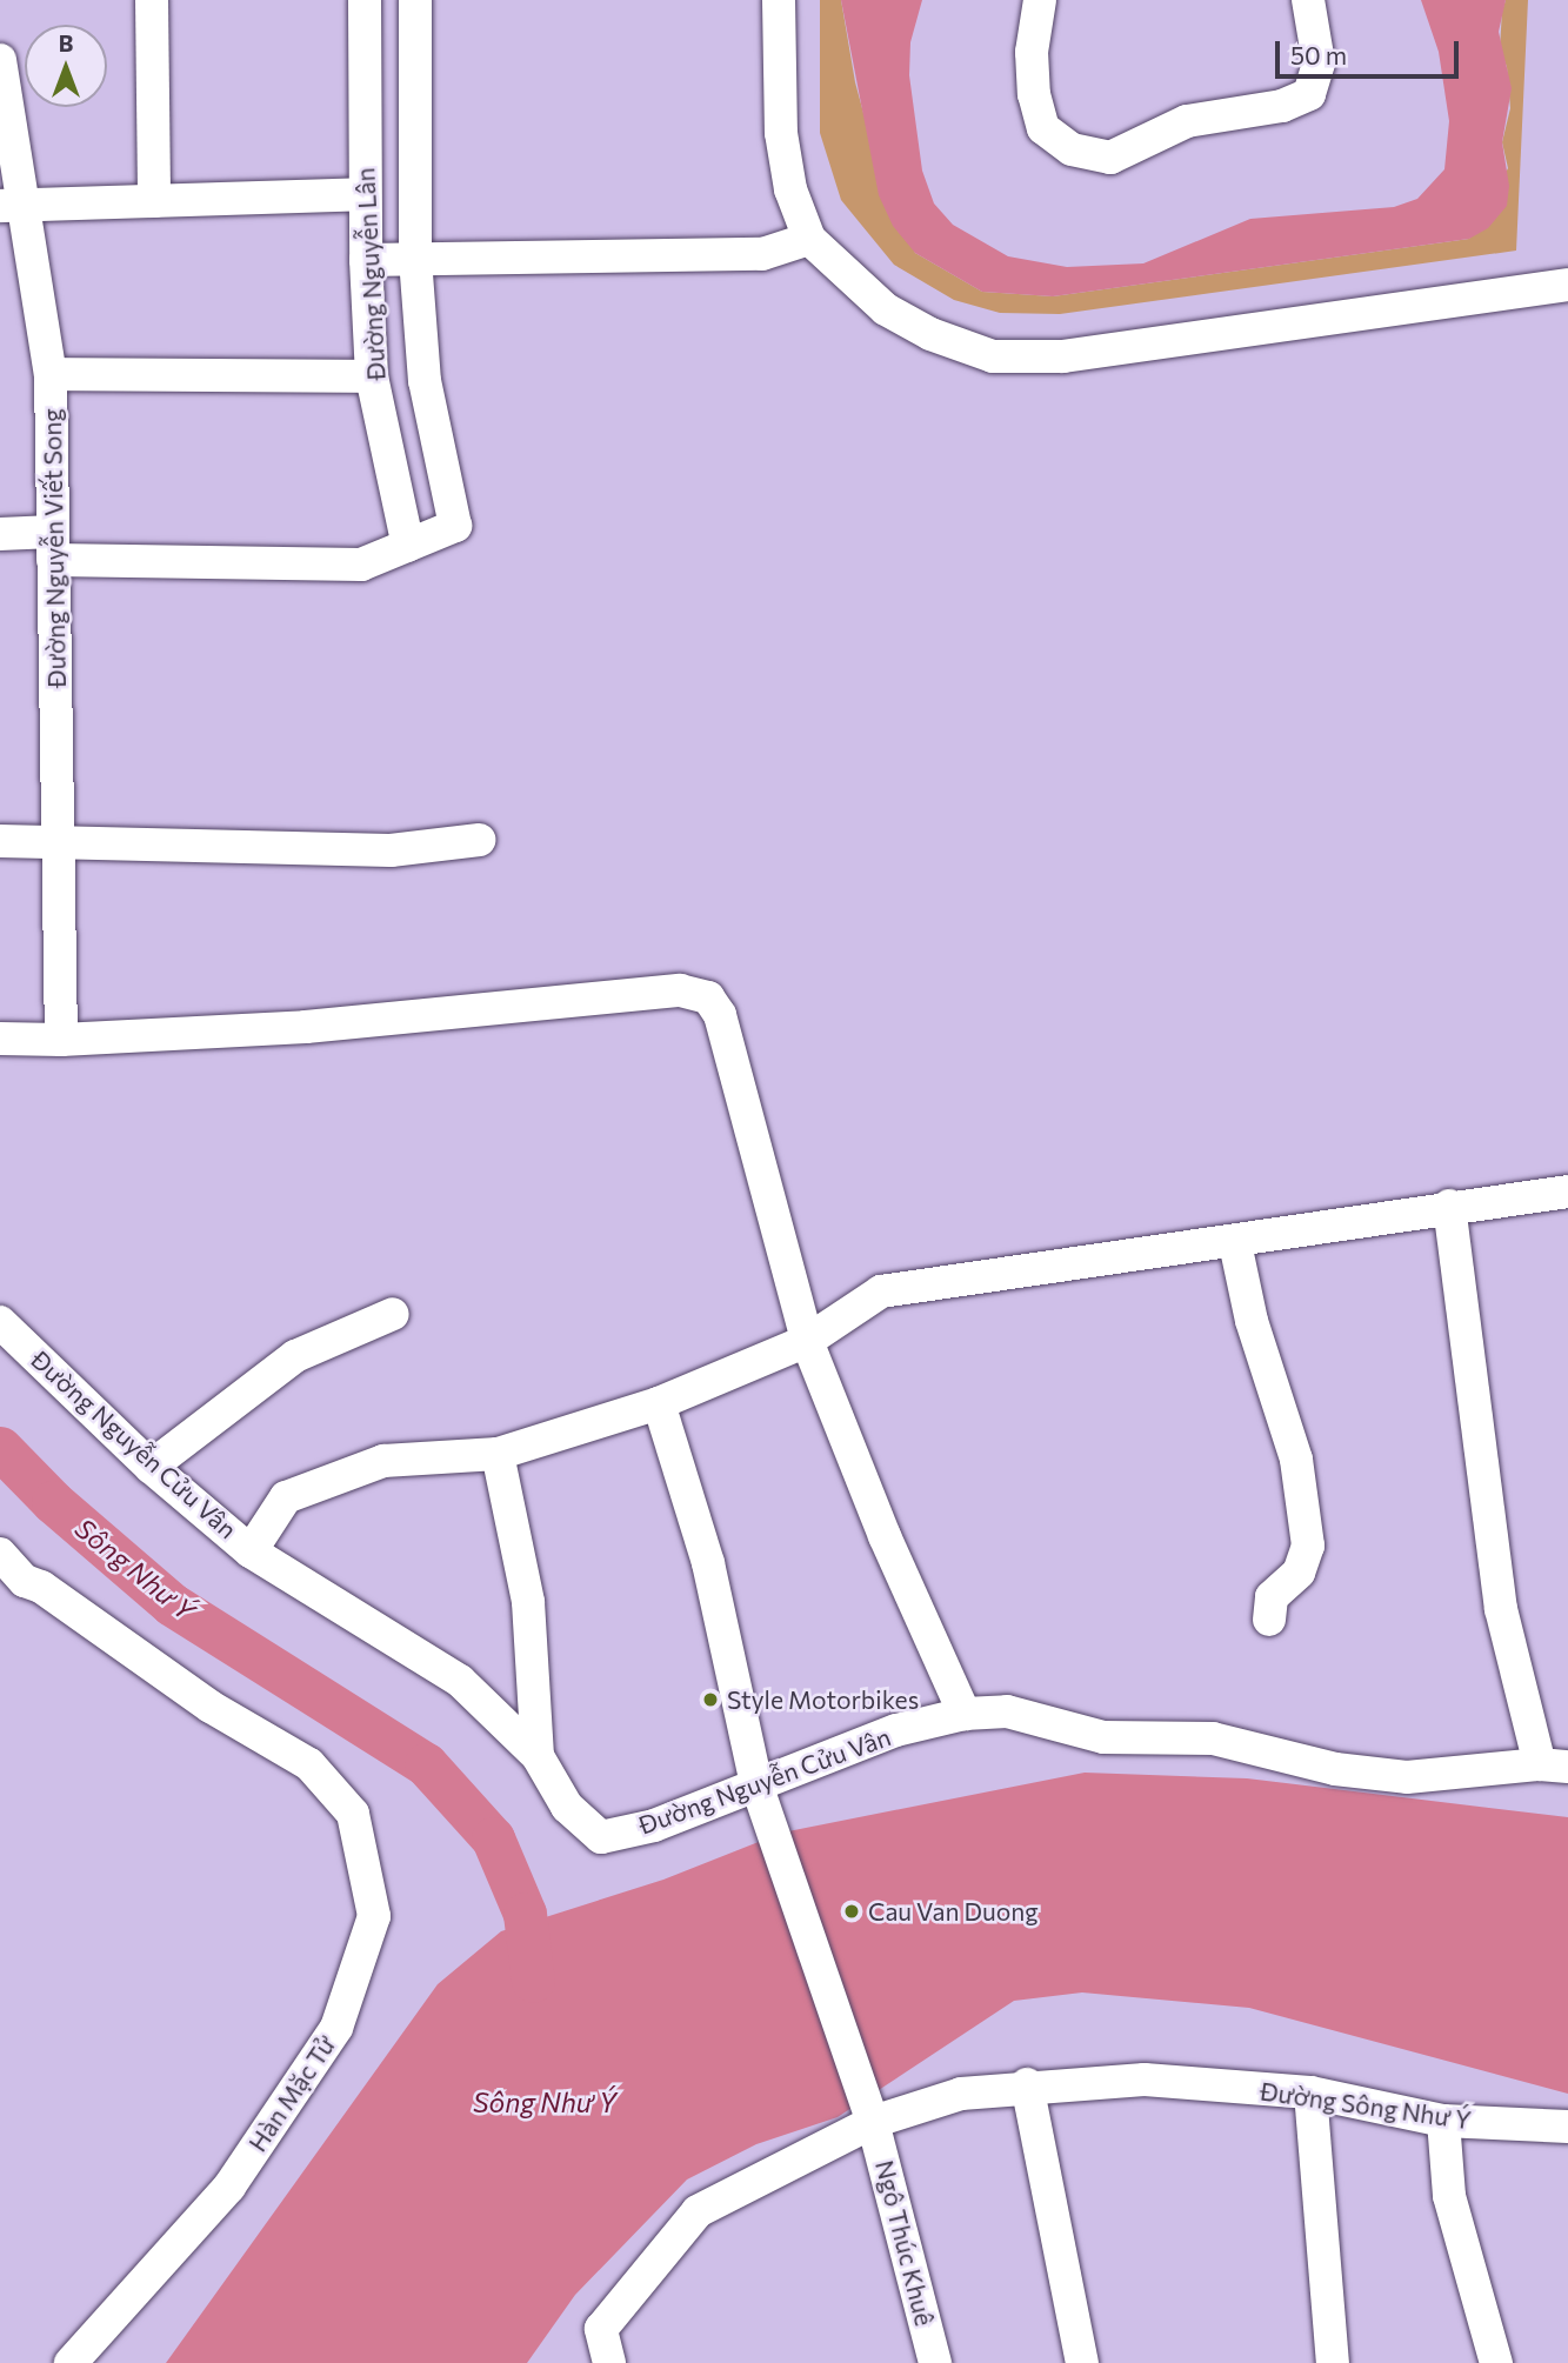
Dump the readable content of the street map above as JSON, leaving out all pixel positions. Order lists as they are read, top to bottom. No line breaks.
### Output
{"streets":{"street":["Đường Nguyễn Lân","Đường Nguyễn Viết Song","Đường Nguyễn Cửu Vân","Hàn Mặc Tử","Đường Sông Như Ý","Ngô Thúc Khuê"]},"crossings":[["Đường Nguyễn Cửu Vân","Ngô Thúc Khuê"],["Đường Sông Như Ý","Ngô Thúc Khuê"]],"water":["Sông Như Ý"],"places":["Style Motorbikes","Cau Van Duong"],"scale_bar":"50 m","north":"top"}
